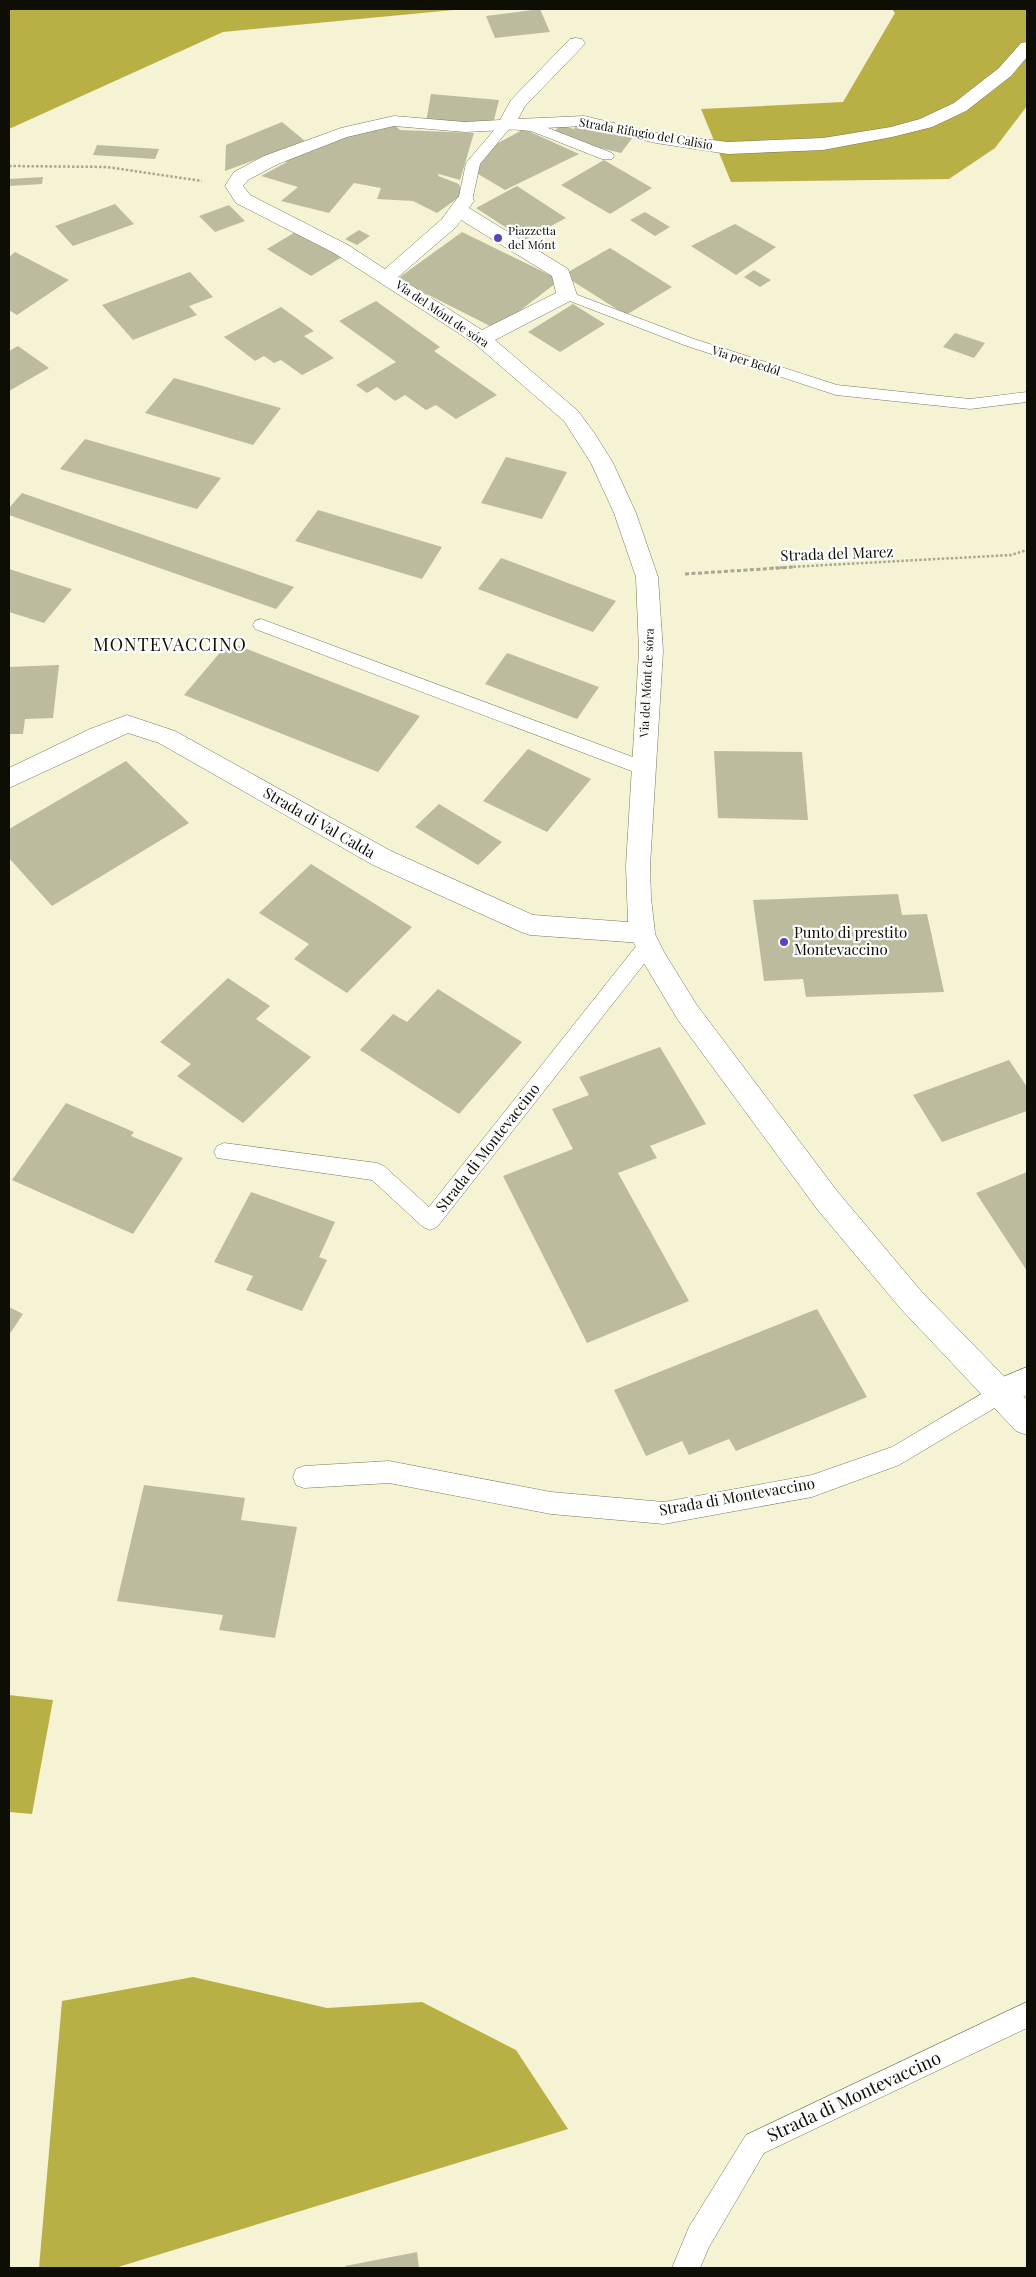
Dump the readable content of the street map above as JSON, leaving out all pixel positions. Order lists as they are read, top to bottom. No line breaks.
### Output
{"streets":{"street":["Strada Rifugio del Calisio","Via del Mónt de sóra","Strada di Val Calda"],"lane":["Via per Bedól","Strada di Montevaccino"],"path":["Strada del Marez"]},"crossings":[["Via del Mónt de sóra","Strada del Marez"],["Via del Mónt de sóra","Strada di Val Calda"],["Via del Mónt de sóra","Strada di Montevaccino"],["Strada di Val Calda","Strada di Montevaccino"]],"districts":["MONTEVACCINO"],"places":["Piazzetta del Mónt","Punto di prestito Montevaccino"]}
